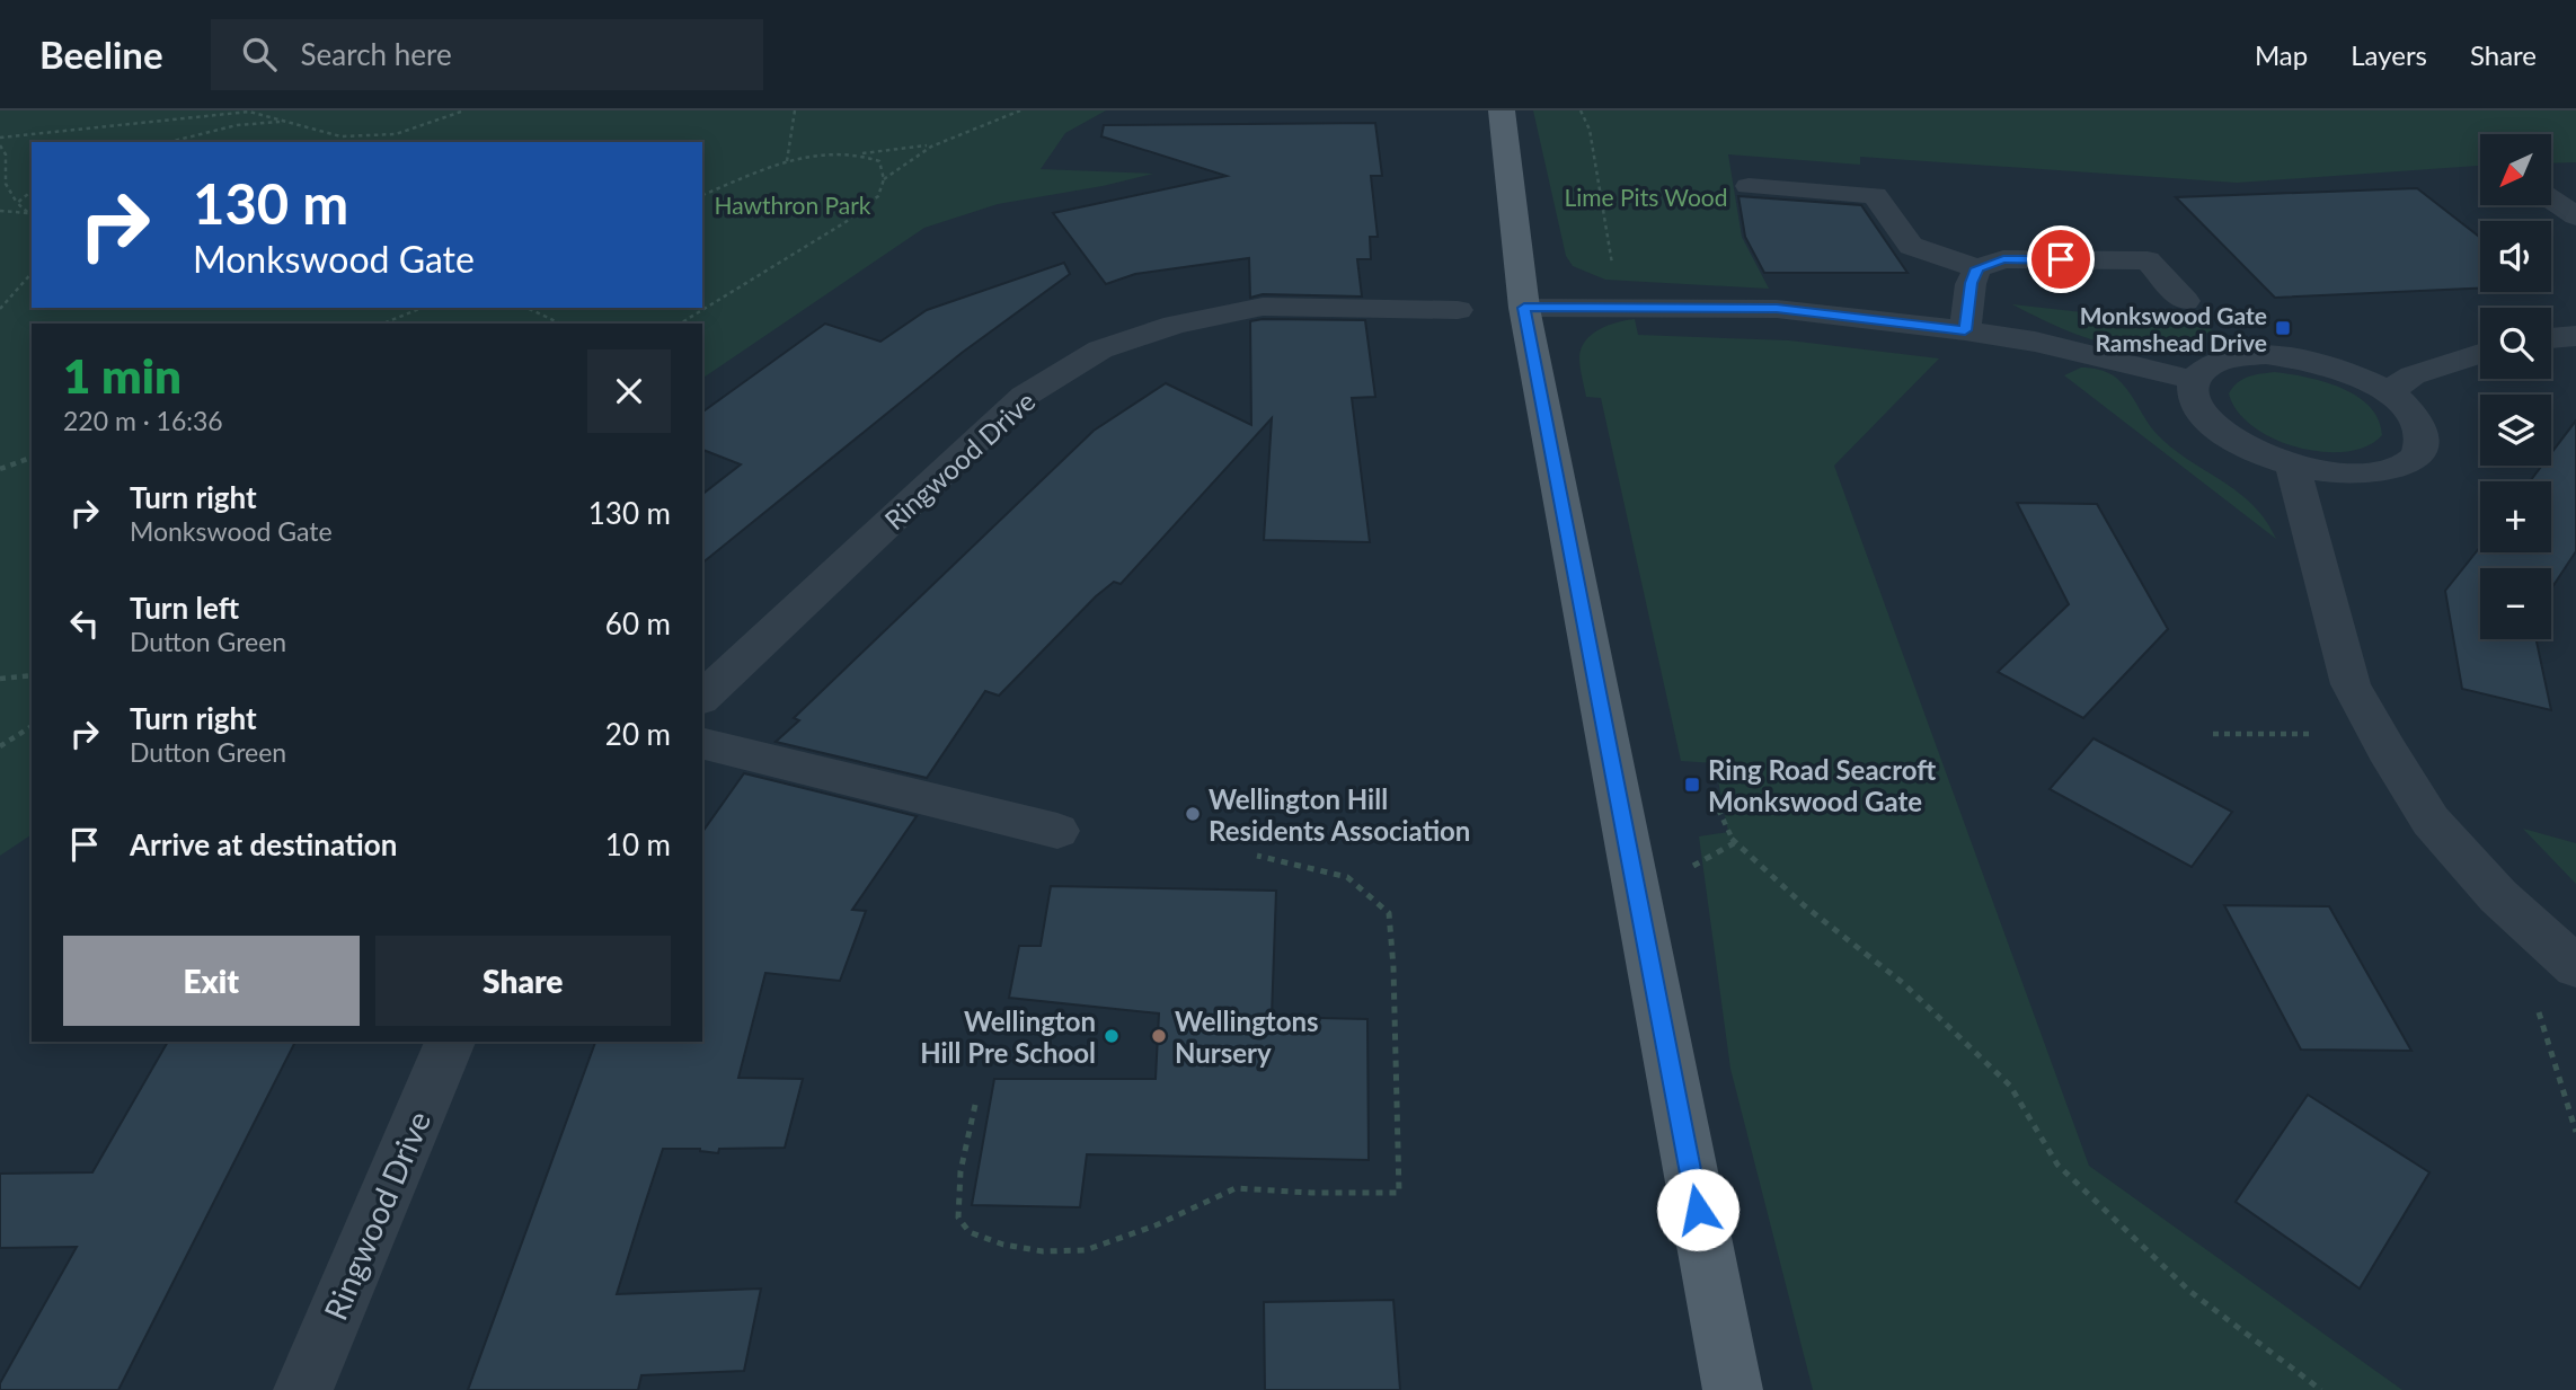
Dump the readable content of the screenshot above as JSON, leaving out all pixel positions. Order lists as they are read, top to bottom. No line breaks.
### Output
{"streets":{"street":["Ringwood Drive"]},"parks":["Lime Pits Wood","Hawthron Park"],"places":{"transit":["Monkswood Gate Ramshead Drive","Ring Road Seacroft Monkswood Gate"],"other":["Wellington Hill Residents Association","Wellington Hill Pre School","Wellingtons Nursery"]},"north":"bottom left","page":{"header":"Beeline","search":"Search here","nav":["Map","Layers","Share"],"map_buttons":["+","−"],"turn":["130 m","Monkswood Gate"],"heading":["1 min","220 m · 16:36"],"list":[{"name":"Turn right","note":"Monkswood Gate","value":"130 m"},{"name":"Turn left","note":"Dutton Green","value":"60 m"},{"name":"Turn right","note":"Dutton Green","value":"20 m"},{"name":"Arrive at destination","value":"10 m"}],"buttons":["Exit","Share"]}}
